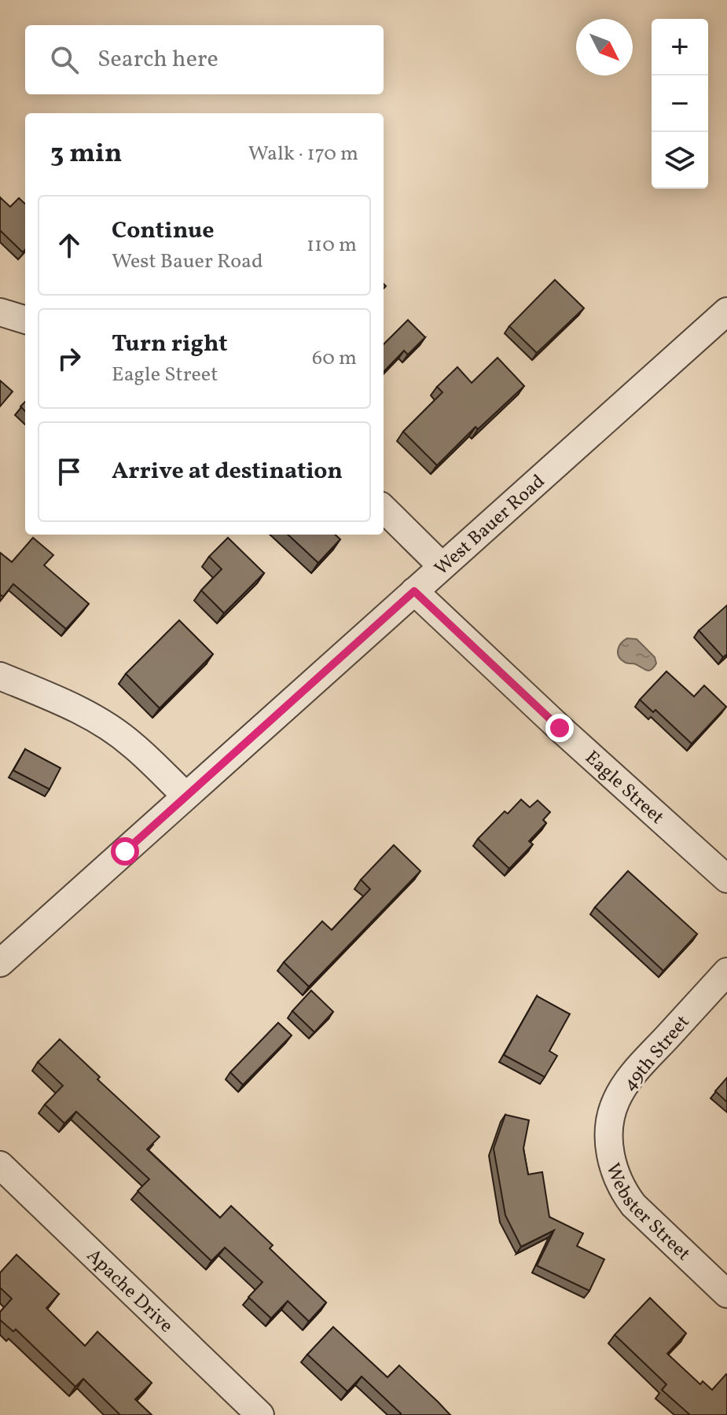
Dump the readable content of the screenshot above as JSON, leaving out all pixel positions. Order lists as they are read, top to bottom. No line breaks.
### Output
{"streets":{"street":["West Bauer Road","Eagle Street","49th Street","Webster Street","Apache Drive"]},"crossings":[["West Bauer Road","Eagle Street"],["49th Street","Webster Street"]],"north":"bottom right","page":{"map_buttons":["+","−"],"search":"Search here","heading":["3 min","Walk · 170 m"],"list":[["Continue","West Bauer Road","110 m"],["Turn right","Eagle Street","60 m"],"Arrive at destination"]}}
